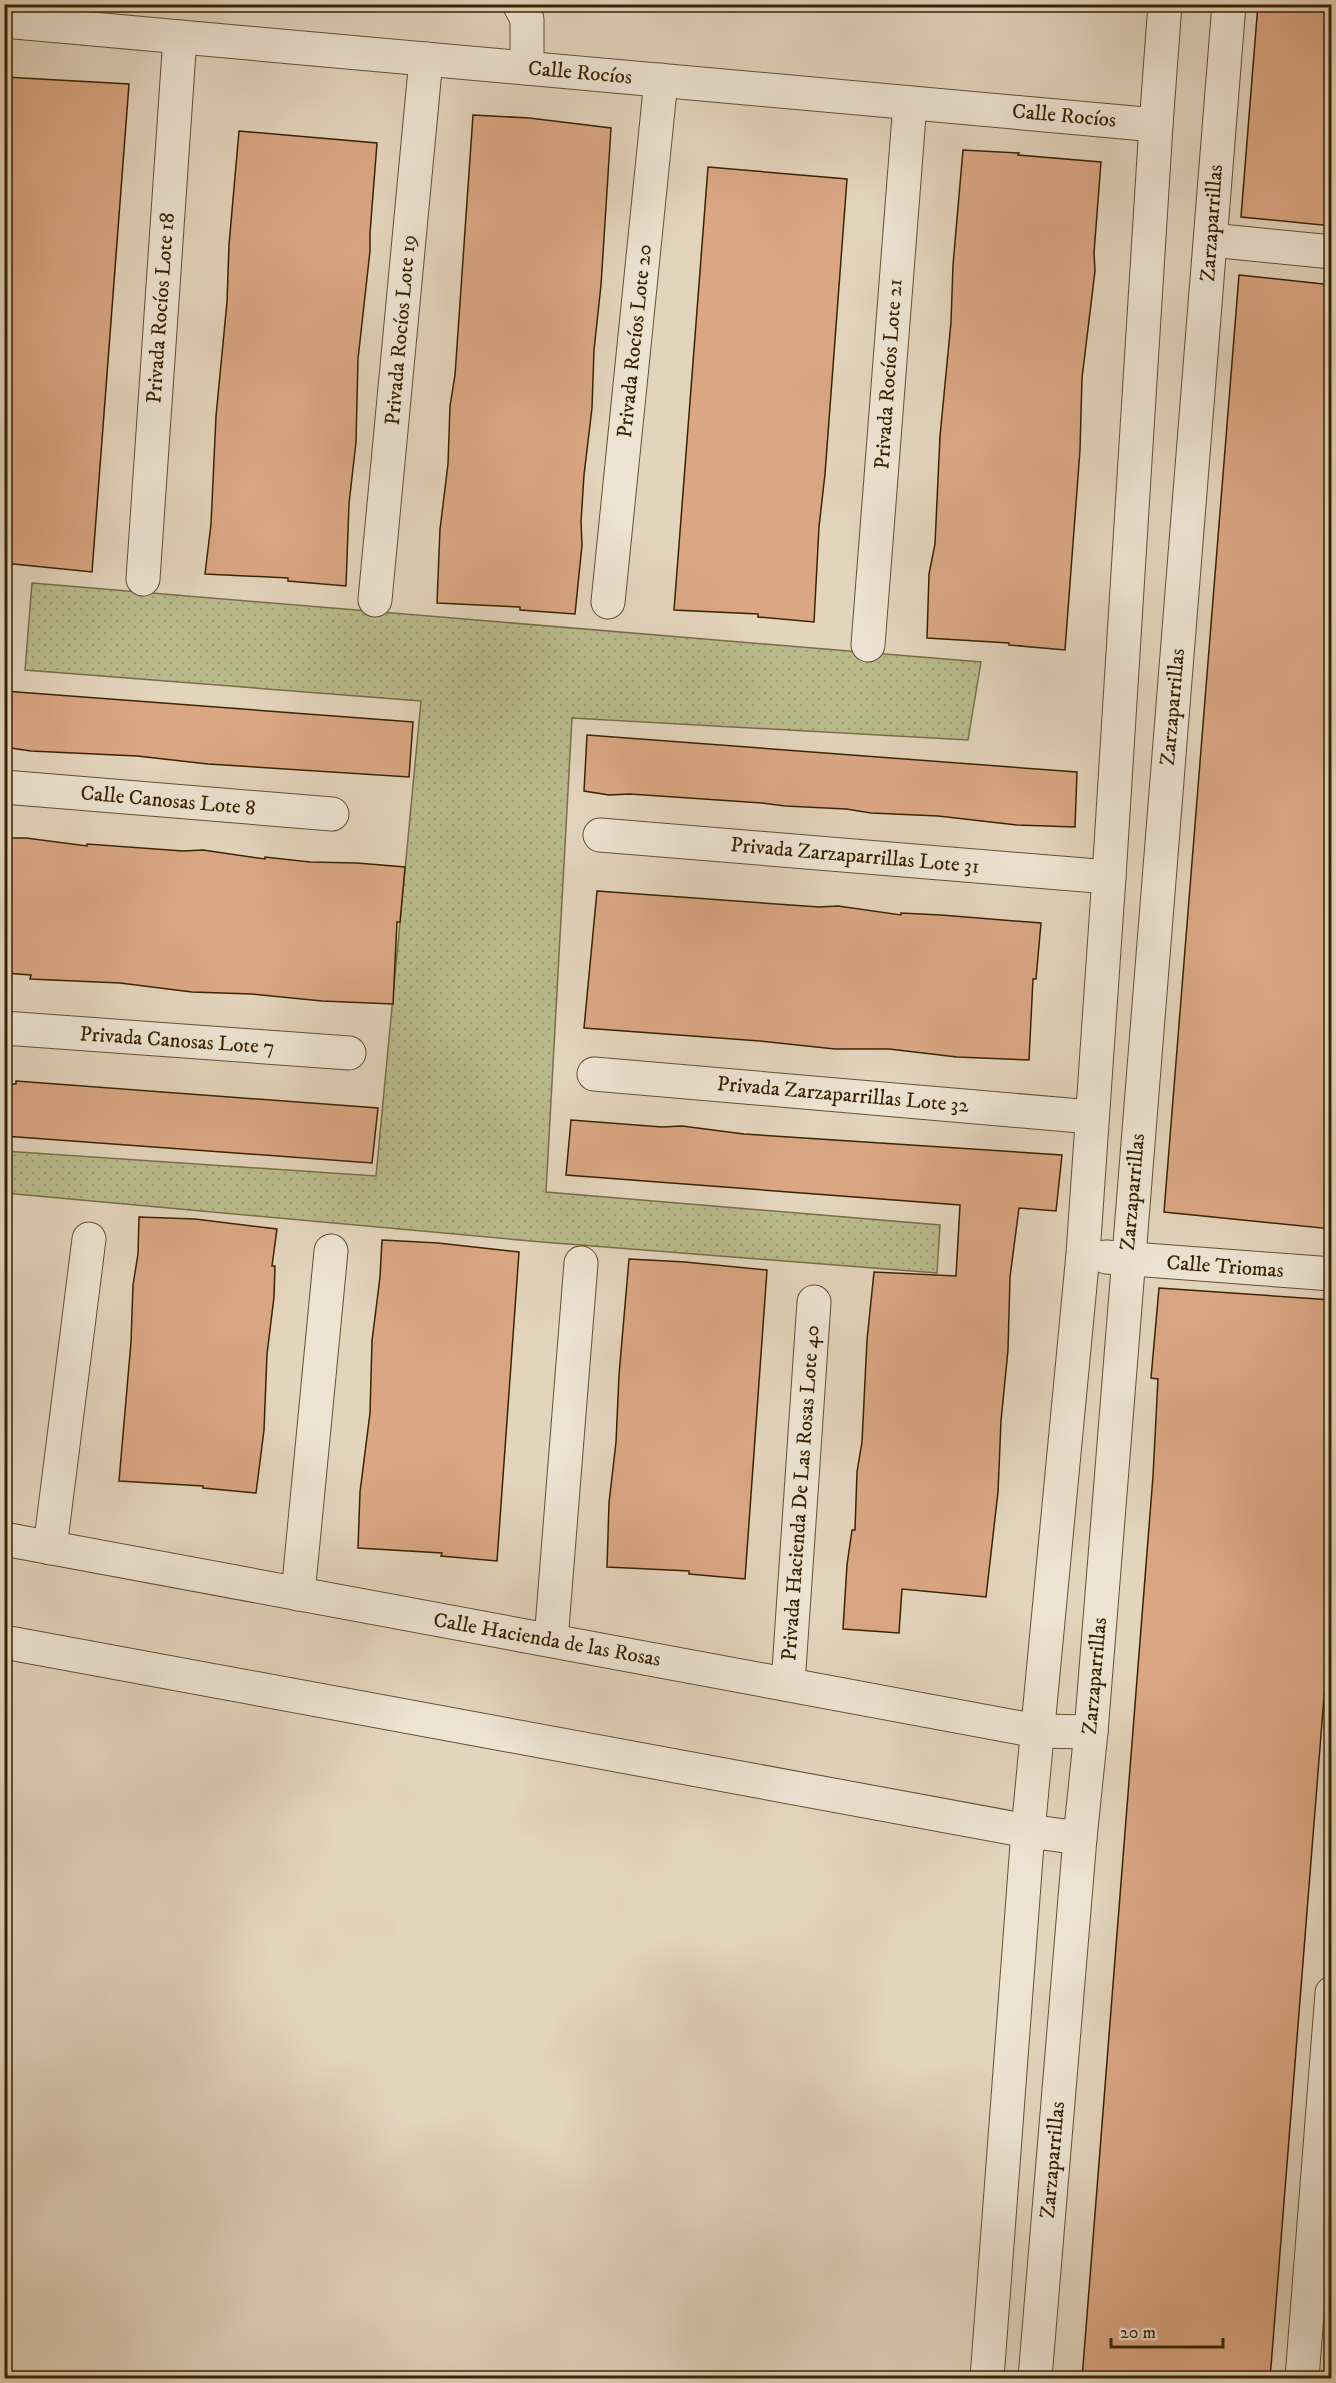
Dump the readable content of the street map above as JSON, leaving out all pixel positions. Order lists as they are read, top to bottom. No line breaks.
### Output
{"streets":{"street":["Calle Rocíos","Zarzaparrillas","Privada Rocíos Lote 18","Privada Rocíos Lote 19","Privada Rocíos Lote 20","Privada Rocíos Lote 21","Calle Canosas Lote 8","Privada Zarzaparrillas Lote 31","Privada Canosas Lote 7","Privada Zarzaparrillas Lote 32","Calle Triomas","Privada Hacienda De Las Rosas Lote 40","Calle Hacienda de las Rosas"]},"crossings":[["Calle Rocíos","Privada Rocíos Lote 18"],["Calle Rocíos","Privada Rocíos Lote 19"],["Calle Rocíos","Privada Rocíos Lote 20"],["Calle Rocíos","Privada Rocíos Lote 21"],["Zarzaparrillas","Calle Triomas"],["Zarzaparrillas","Calle Hacienda de las Rosas"],["Privada Hacienda De Las Rosas Lote 40","Calle Hacienda de las Rosas"]],"scale_bar":"20 m"}
